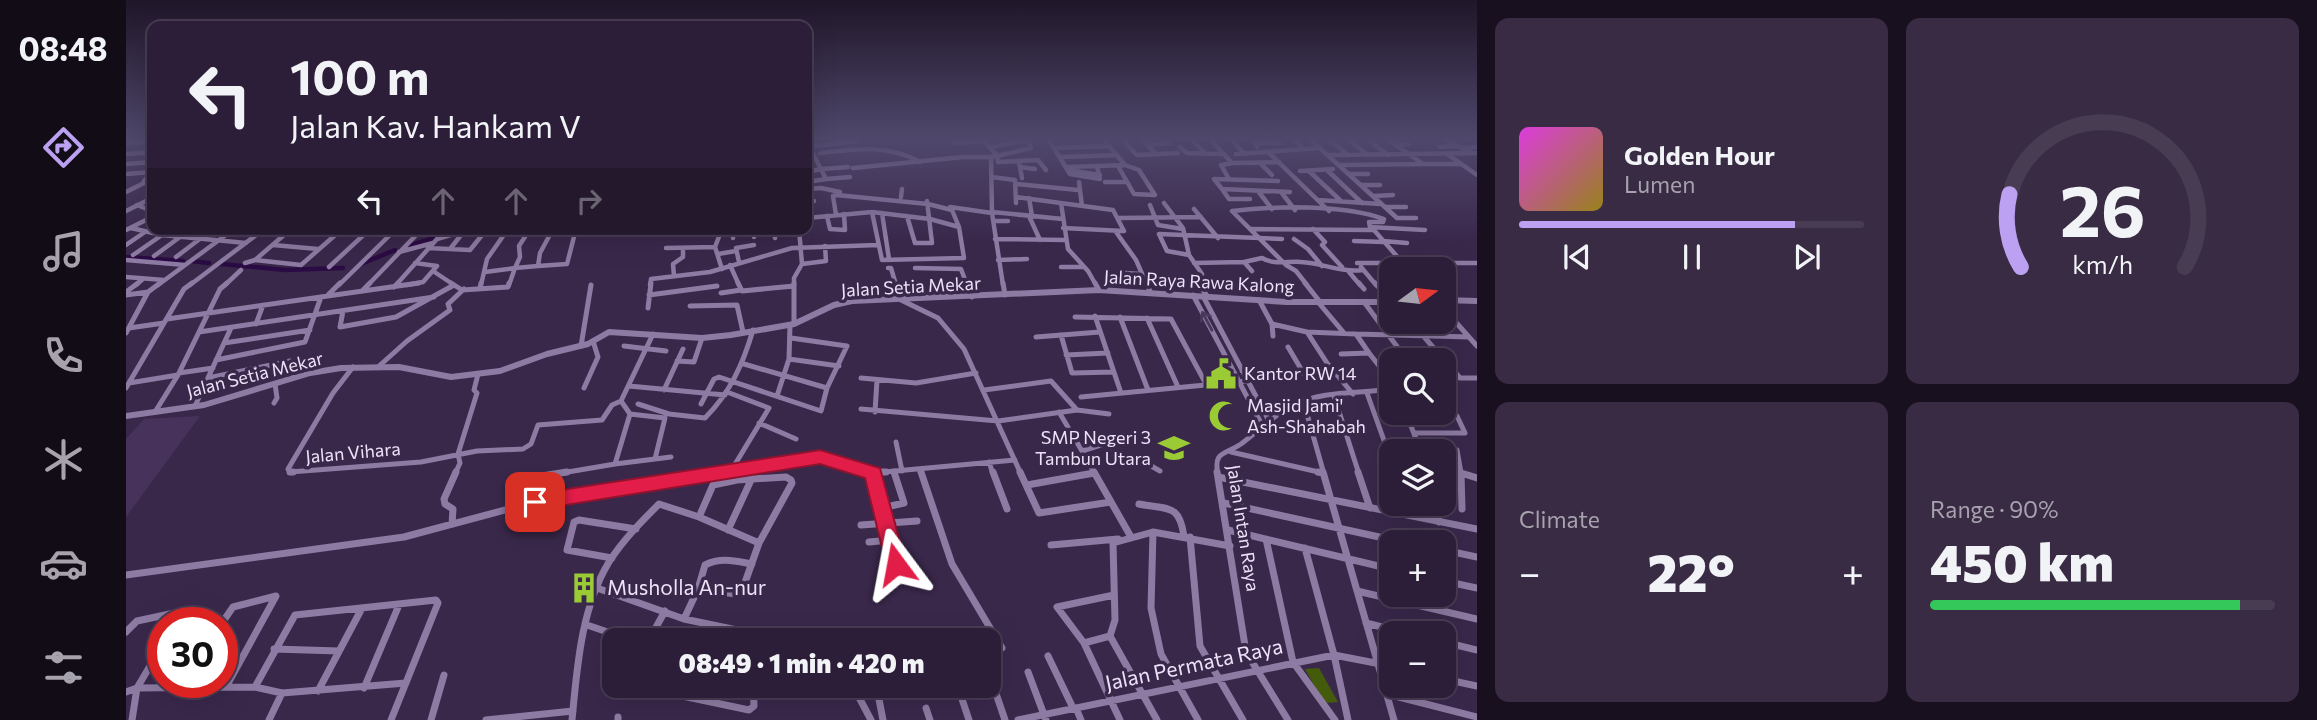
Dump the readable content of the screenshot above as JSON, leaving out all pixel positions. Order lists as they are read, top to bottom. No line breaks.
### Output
{"streets":{"street":["Jalan Raya Rawa Kalong","Jalan Setia Mekar","Jalan Vihara","Jalan Intan Raya","Jalan Permata Raya"]},"crossings":[["Jalan Raya Rawa Kalong","Jalan Setia Mekar"],["Jalan Setia Mekar","Jalan Vihara"],["Jalan Intan Raya","Jalan Permata Raya"]],"places":{"public building":["Kantor RW 14"],"mosque":["Masjid Jami' Ash-Shahabah"],"school or university":["SMP Negeri 3 Tambun Utara"],"building":["Musholla An-nur"]},"north":"right","page":{"tabs":"08:48","turn":["100 m","Jalan Kav. Hankam V"],"song":["Golden Hour","Lumen"],"map_buttons":["+","−"],"tile":["Climate",["Range · 90%","450 km"]],"heat":["−","22°","+"],"limit":"30","trip":"08:49 · 1 min · 420 m","gauge":["26","km/h"]}}
